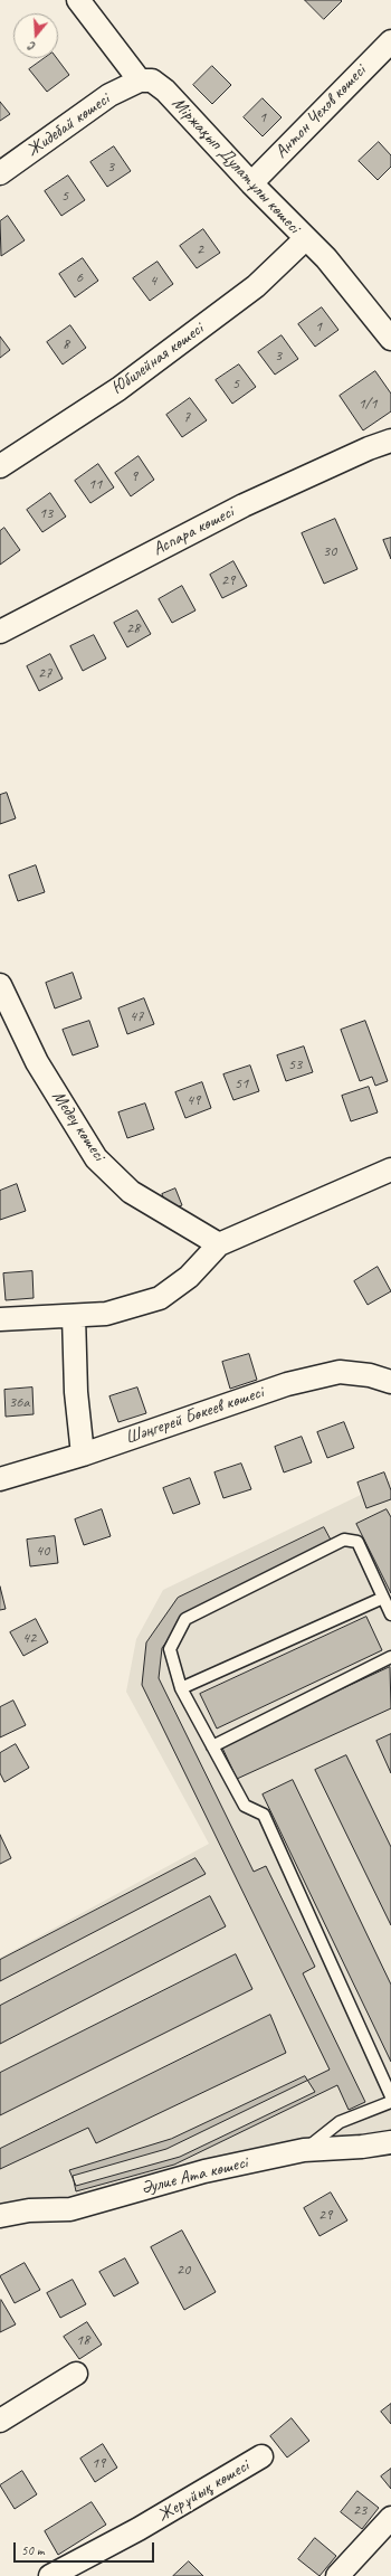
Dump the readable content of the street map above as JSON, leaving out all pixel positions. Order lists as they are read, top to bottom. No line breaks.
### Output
{"streets":{"street":["Антон Чехов көшесі","Жидебай көшесі","Міржақып Дулатұлы көшесі","Юбилейная көшесі","Аспара көшесі","Медеу көшесі","Шәңгерей Бөкеев көшесі","Әулие Ата көшесі","Жерұйық көшесі"]},"crossings":[["Антон Чехов көшесі","Міржақып Дулатұлы көшесі"],["Жидебай көшесі","Міржақып Дулатұлы көшесі"],["Міржақып Дулатұлы көшесі","Юбилейная көшесі"]],"house_numbers":["1","3","5","2","6","4","1","8","3","5","1/1","7","9","11","13","30","29","28","27","47","53","51","49","36а","40","42","29","20","18","19","23"],"scale_bar":"50 m","north":"bottom"}
